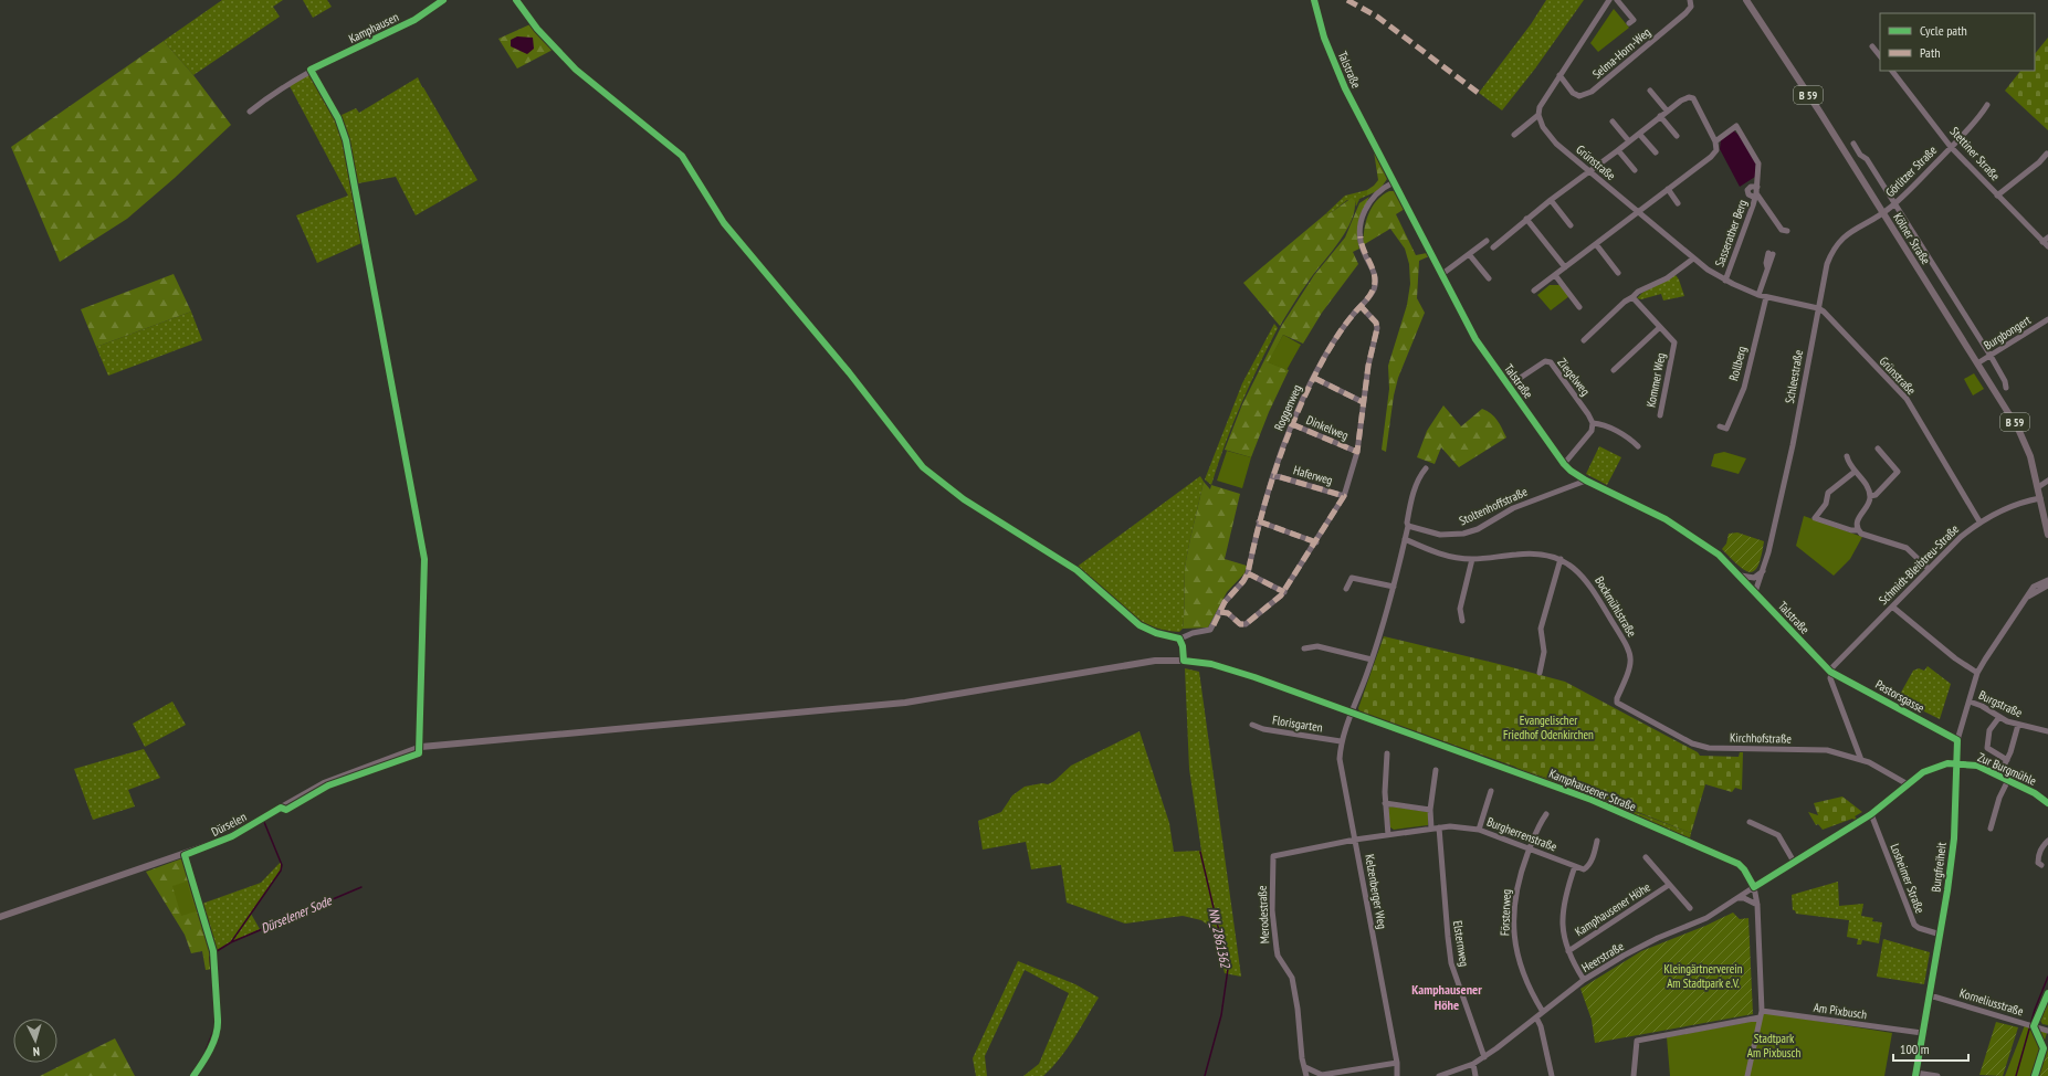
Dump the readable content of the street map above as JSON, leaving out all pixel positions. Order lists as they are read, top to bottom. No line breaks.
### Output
{"streets":{"main road":["B 59","Kölner Straße","Zur Burgmühle","Kamphausener Straße","Dürselen"],"street":["Kamphausen","Selma-Horn-Weg","Talstraße","Stettiner Straße","Grünstraße","Görlitzer Straße","Sasserather Berg","Burgbongert","Rollberg","Ziegelweg","Schleestraße","Kommer Weg","Roggenweg","Dinkelweg","Haferweg","Stoltenhoffstraße","Schmidt-Bleibtreu-Straße","Bockmühlstraße","Pastorsgasse","Burgstraße","Florisgarten","Kirchhofstraße","Burgherrenstraße","Burgfreiheit","Losheimer Straße","Kelzenberger Weg","Kamphausener Höhe","Försterweg","Merodestraße","Elsternweg","Heerstraße","Korneliusstraße","Am Pixbusch"]},"crossings":[["Talstraße","Ziegelweg"],["Talstraße","Schleestraße"],["Talstraße","Roggenweg"],["Talstraße","Stoltenhoffstraße"],["Talstraße","Schmidt-Bleibtreu-Straße"],["Talstraße","Pastorsgasse"],["B 59","Kölner Straße"],["B 59","Schmidt-Bleibtreu-Straße"],["Stettiner Straße","Görlitzer Straße"],["Grünstraße","Sasserather Berg"],["Grünstraße","Rollberg"],["Grünstraße","Schleestraße"],["Grünstraße","Schmidt-Bleibtreu-Straße"],["Görlitzer Straße","Kölner Straße"],["Görlitzer Straße","Schleestraße"],["Kölner Straße","Burgbongert"],["Kölner Straße","Schleestraße"],["Kölner Straße","Schmidt-Bleibtreu-Straße"],["Roggenweg","Dinkelweg"],["Roggenweg","Haferweg"],["Schmidt-Bleibtreu-Straße","Pastorsgasse"],["Bockmühlstraße","Kirchhofstraße"],["Pastorsgasse","Burgfreiheit"],["Burgstraße","Burgfreiheit"],["Florisgarten","Kelzenberger Weg"],["Zur Burgmühle","Burgfreiheit"],["Kamphausener Straße","Dürselen"],["Kamphausener Straße","Kelzenberger Weg"],["Kamphausener Straße","Heerstraße"],["Burgherrenstraße","Kelzenberger Weg"],["Burgherrenstraße","Försterweg"],["Burgherrenstraße","Merodestraße"],["Burgherrenstraße","Elsternweg"],["Burgfreiheit","Losheimer Straße"],["Burgfreiheit","Korneliusstraße"],["Burgfreiheit","Am Pixbusch"],["Kelzenberger Weg","Merodestraße"],["Försterweg","Heerstraße"],["Elsternweg","Heerstraße"]],"districts":["Kamphausener Höhe"],"water":["Dürselener Sode","NN_2861362"],"parks":["Evangelischer Friedhof Odenkirchen","Kleingärtnerverein Am Stadtpark e.V.","Stadtpark Am Pixbusch"],"legend":["Cycle path","Path"],"scale_bar":"100 m","north":"bottom"}
